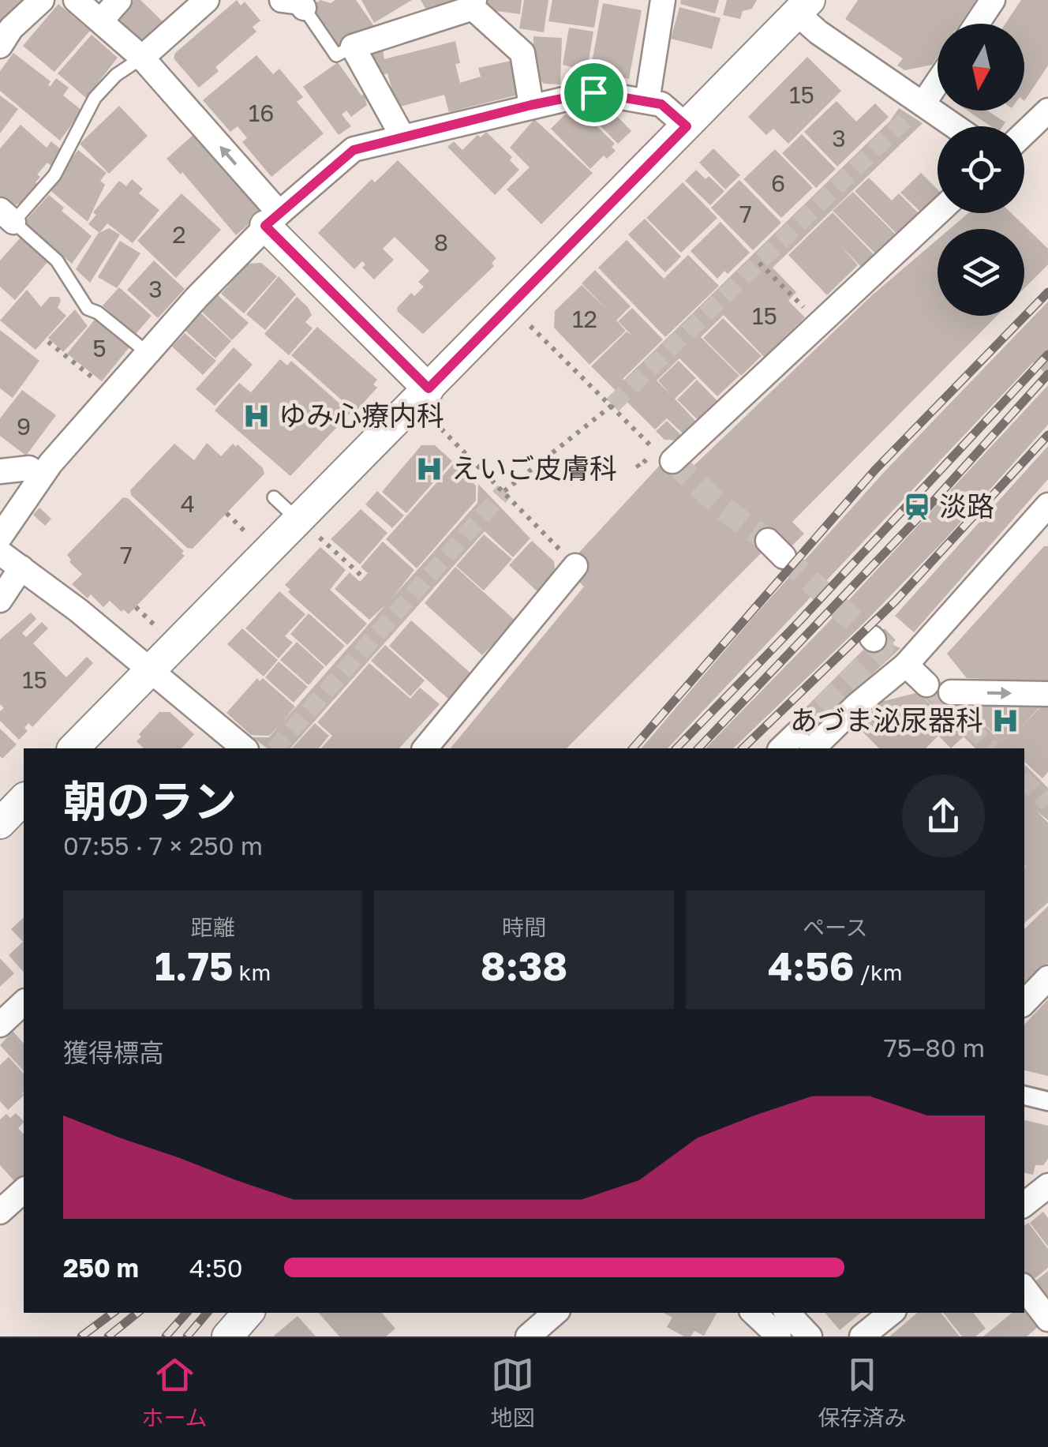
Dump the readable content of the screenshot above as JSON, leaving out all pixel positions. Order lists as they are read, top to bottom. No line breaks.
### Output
{"places":{"hospital":["ゆみ心療内科","えいご皮膚科","あづま泌尿器科"],"station":["淡路"]},"house_numbers":["15","16","3","6","7","2","8","3","15","12","5","9","4","7","15"],"north":"bottom","page":{"heading":["朝のラン","07:55 · 7 × 250 m"],"stats":[["距離","1.75 km"],["時間","8:38"],["ペース","4:56 /km"]],"chart":["獲得標高","75–80 m"],"list":[{"name":"250 m","note":"4:50"}],"tabs":["ホーム","地図","保存済み"]}}
